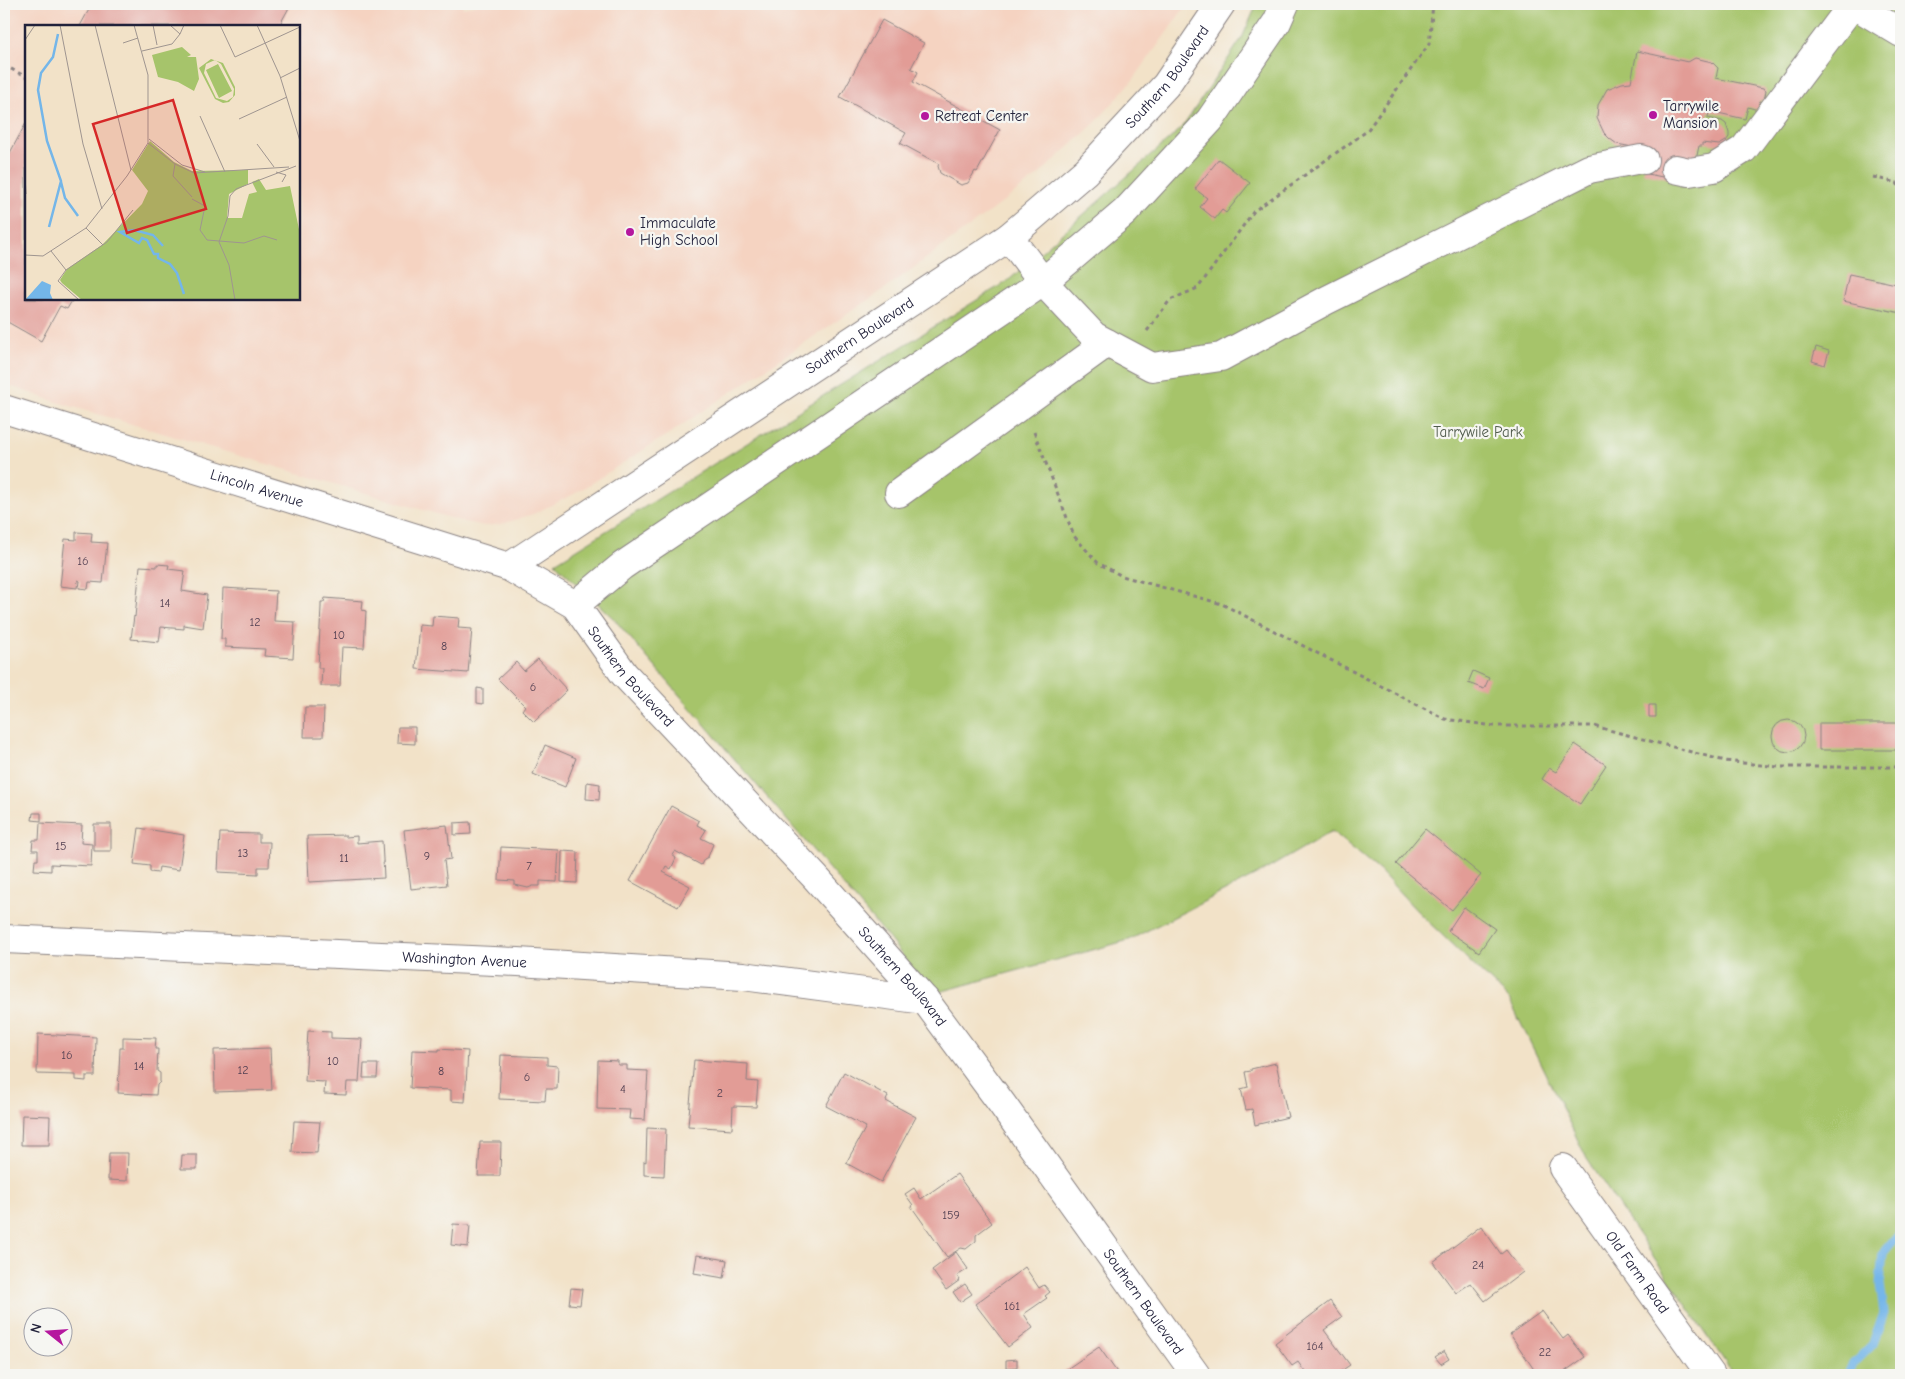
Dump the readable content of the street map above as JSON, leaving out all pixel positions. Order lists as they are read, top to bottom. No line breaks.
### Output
{"streets":{"street":["Southern Boulevard","Lincoln Avenue","Washington Avenue","Old Farm Road"]},"crossings":[["Southern Boulevard","Lincoln Avenue"],["Southern Boulevard","Washington Avenue"]],"parks":["Tarrywile Park"],"places":["Tarrywile Mansion","Retreat Center","Immaculate High School"],"house_numbers":["16","14","12","10","8","6","15","13","9","11","7","16","10","14","12","8","6","4","2","159","24","161","164","22"],"north":"left"}
